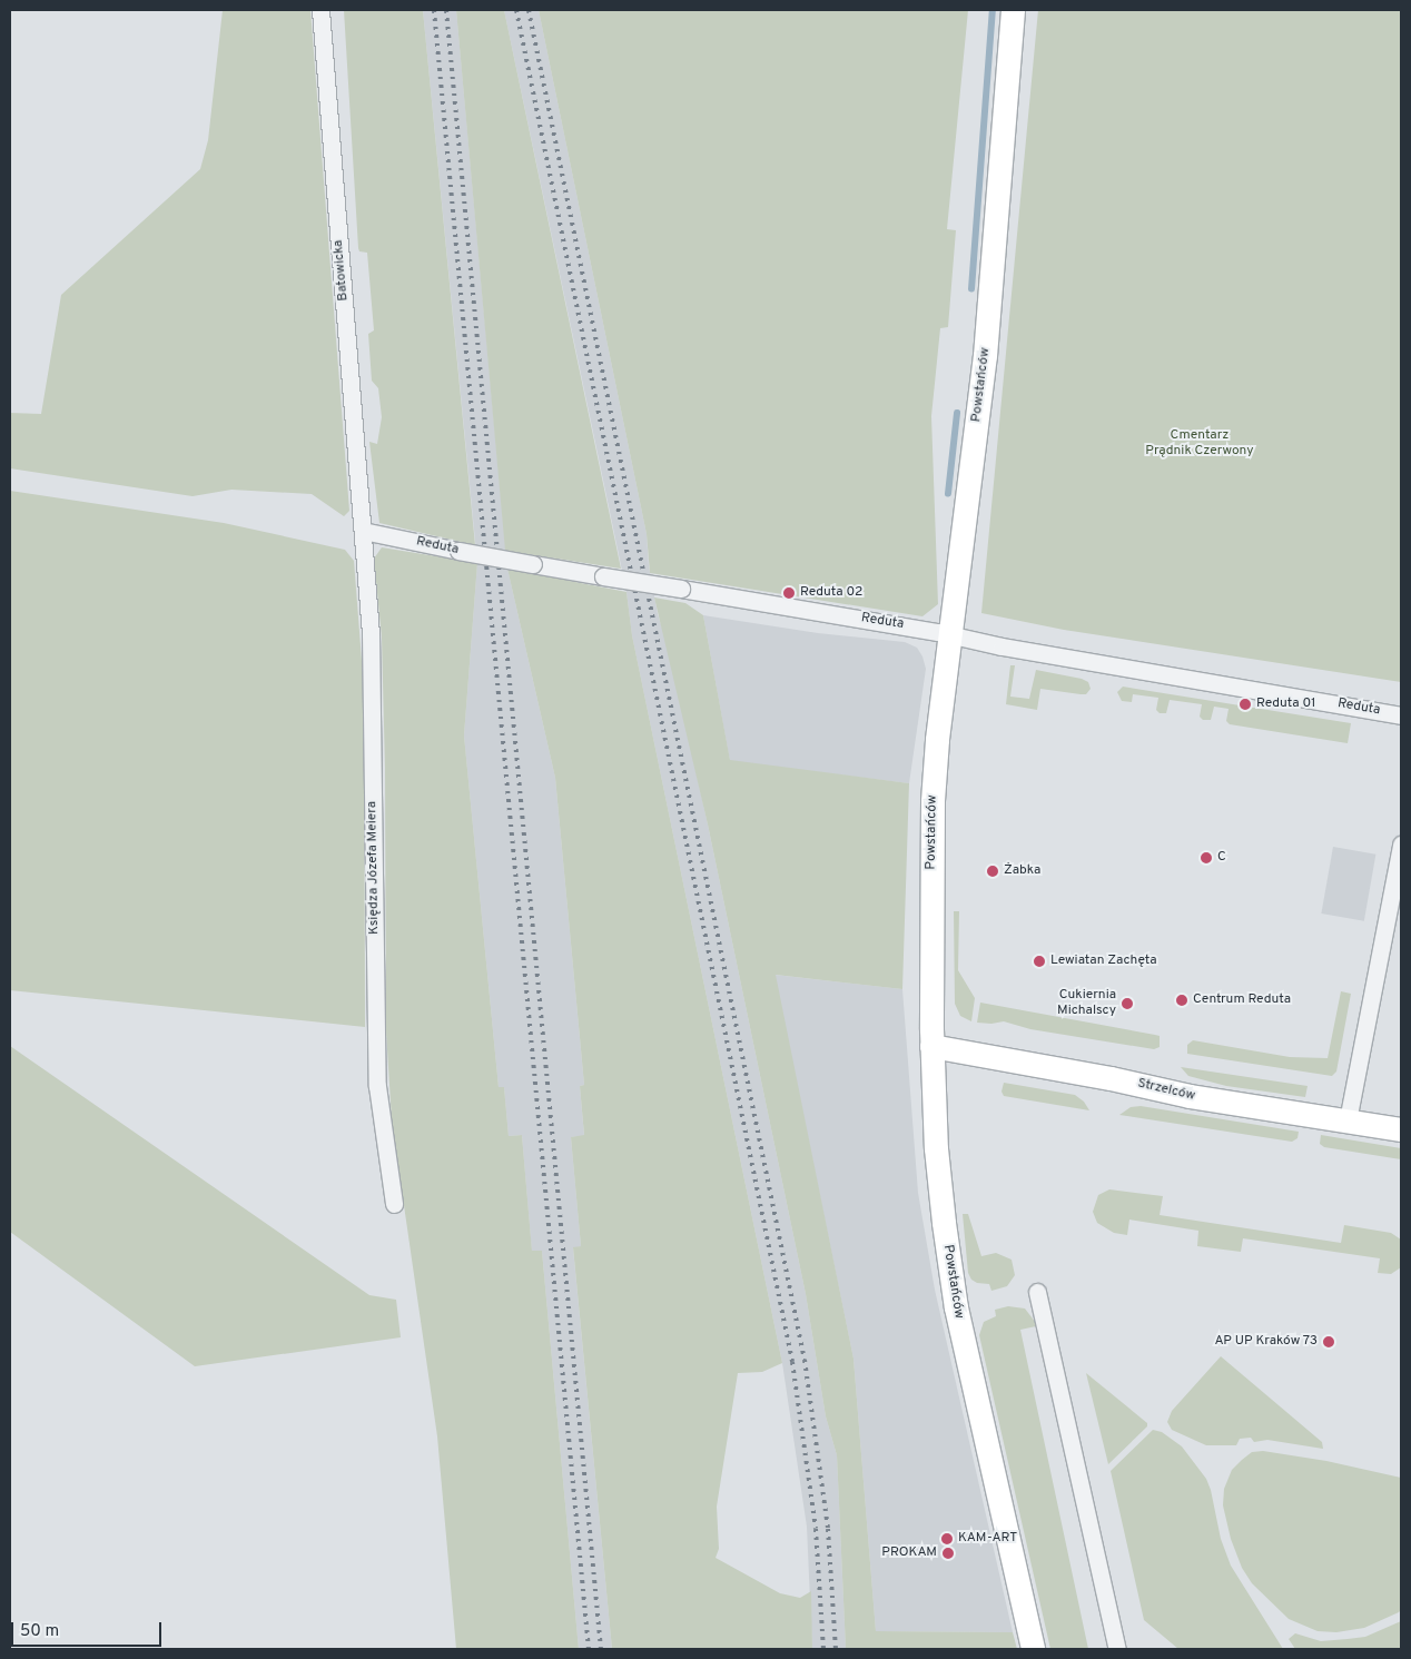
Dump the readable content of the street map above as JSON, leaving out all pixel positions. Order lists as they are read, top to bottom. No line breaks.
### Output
{"streets":{"street":["Batowicka","Powstańców","Reduta","Księdza Józefa Meiera","Strzelców"]},"crossings":[["Batowicka","Reduta"],["Batowicka","Księdza Józefa Meiera"],["Powstańców","Reduta"],["Powstańców","Strzelców"],["Reduta","Księdza Józefa Meiera"]],"parks":["Cmentarz Prądnik Czerwony"],"places":["Reduta 02","Reduta 01","C","Żabka","Lewiatan Zachęta","Centrum Reduta","Cukiernia Michalscy","AP UP Kraków 73","KAM-ART","PROKAM"],"scale_bar":"50 m"}
